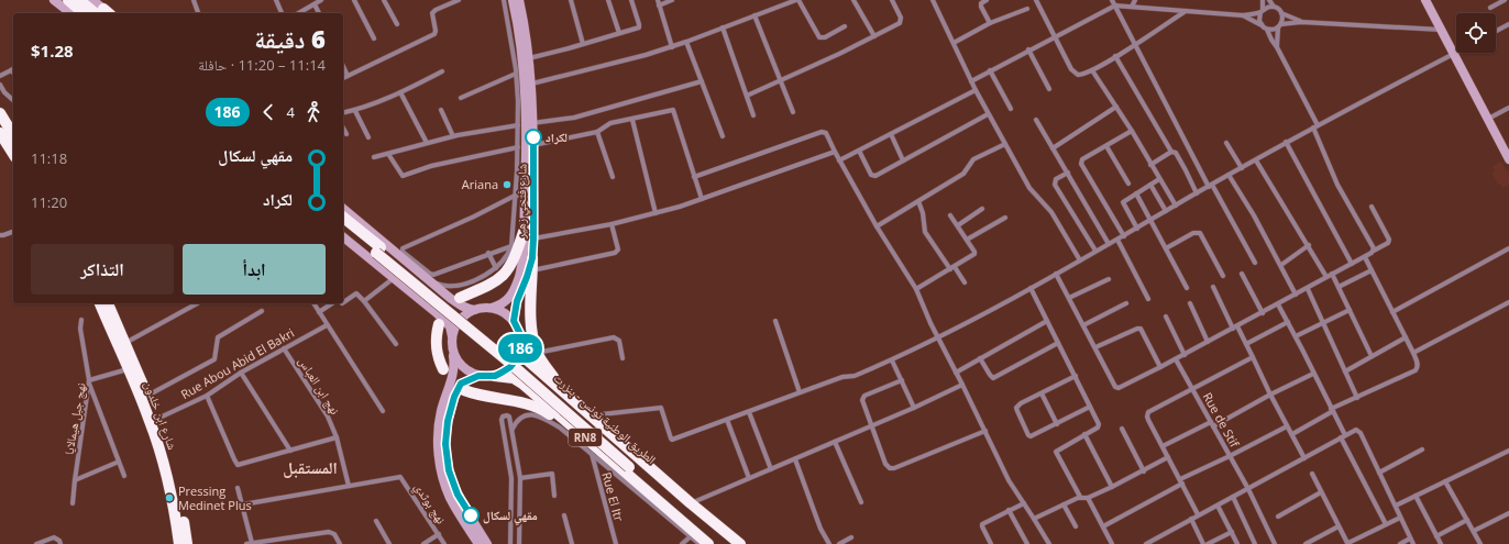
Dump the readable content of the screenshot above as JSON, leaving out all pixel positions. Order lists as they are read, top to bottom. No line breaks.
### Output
{"streets":{"highway":["شارع ابن خلدون","الطريق الوطنية تونس - بنزرت","RN8"],"street":["شارع فتحي زهير","Rue Abou Abid El Bakri","نهج ابن العباس","نهج جبل هيمالايا","Rue de Stif","Rue El Itr","نهج بوثدي"]},"crossings":[["شارع فتحي زهير","RN8"],["Rue Abou Abid El Bakri","نهج ابن العباس"],["Rue Abou Abid El Bakri","شارع ابن خلدون"],["نهج ابن العباس","نهج بوثدي"],["شارع ابن خلدون","نهج جبل هيمالايا"]],"districts":["المستقبل"],"places":["لكراد","Ariana","Pressing Medinet Plus","مقهي لسكال"],"lines":["bus line 186"],"page":{"on_map":"186","heading":["6 دقيقة","11:14 – 11:20 · حافلة","$1.28"],"legs":["4","186"],"list":[{"name":"مقهي لسكال","value":"11:18"},{"name":"لكراد","value":"11:20"}],"buttons":["ابدأ","التذاكر"]}}
